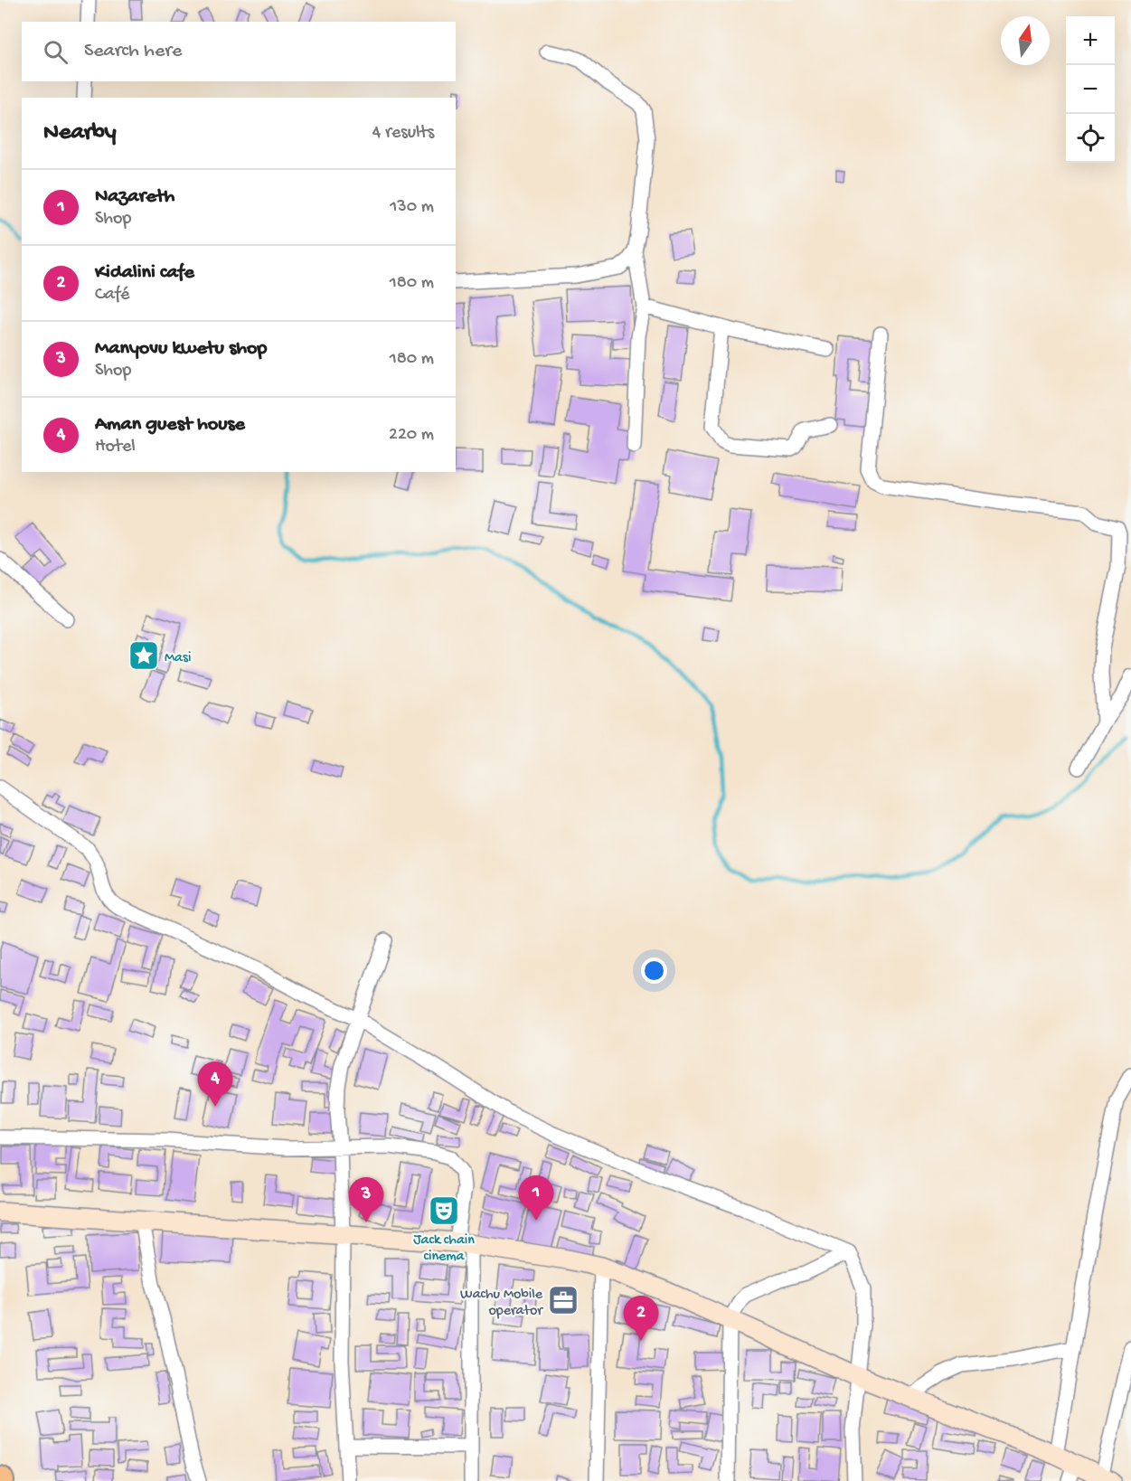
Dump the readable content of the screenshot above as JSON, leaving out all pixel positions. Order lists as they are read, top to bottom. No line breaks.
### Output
{"places":{"place":["Masi"],"theatre":["Jack chain cinema"],"office":["Wachu Mobile operator"]},"north":"top","page":{"map_buttons":["+","−"],"search":"Search here","heading":["Nearby","4 results"],"list":[{"mark":"1","name":"Nazareth","note":"Shop","value":"130 m"},{"mark":"2","name":"Kidalini cafe","note":"Café","value":"180 m"},{"mark":"3","name":"Manyovu kwetu shop","note":"Shop","value":"180 m"},{"mark":"4","name":"Aman guest house","note":"Hotel","value":"220 m"}],"pins":["4","1","3","2"]}}
